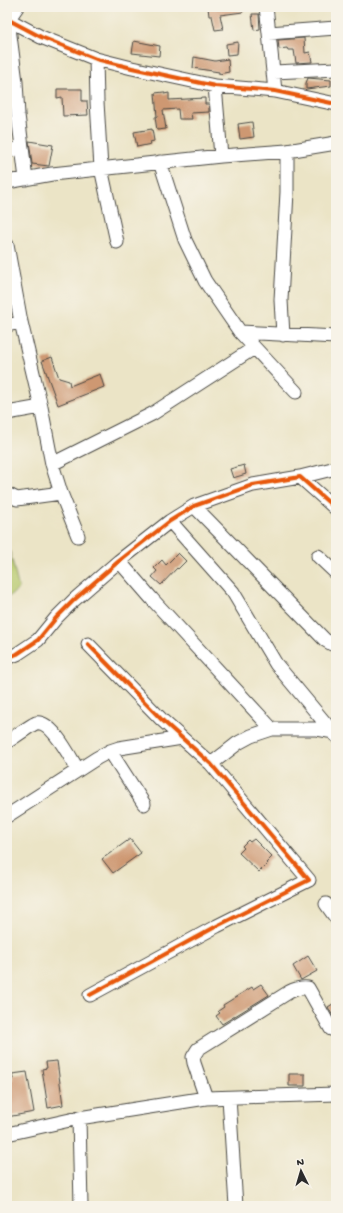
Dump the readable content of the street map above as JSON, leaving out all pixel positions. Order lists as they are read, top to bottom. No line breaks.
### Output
{"north":"top"}
